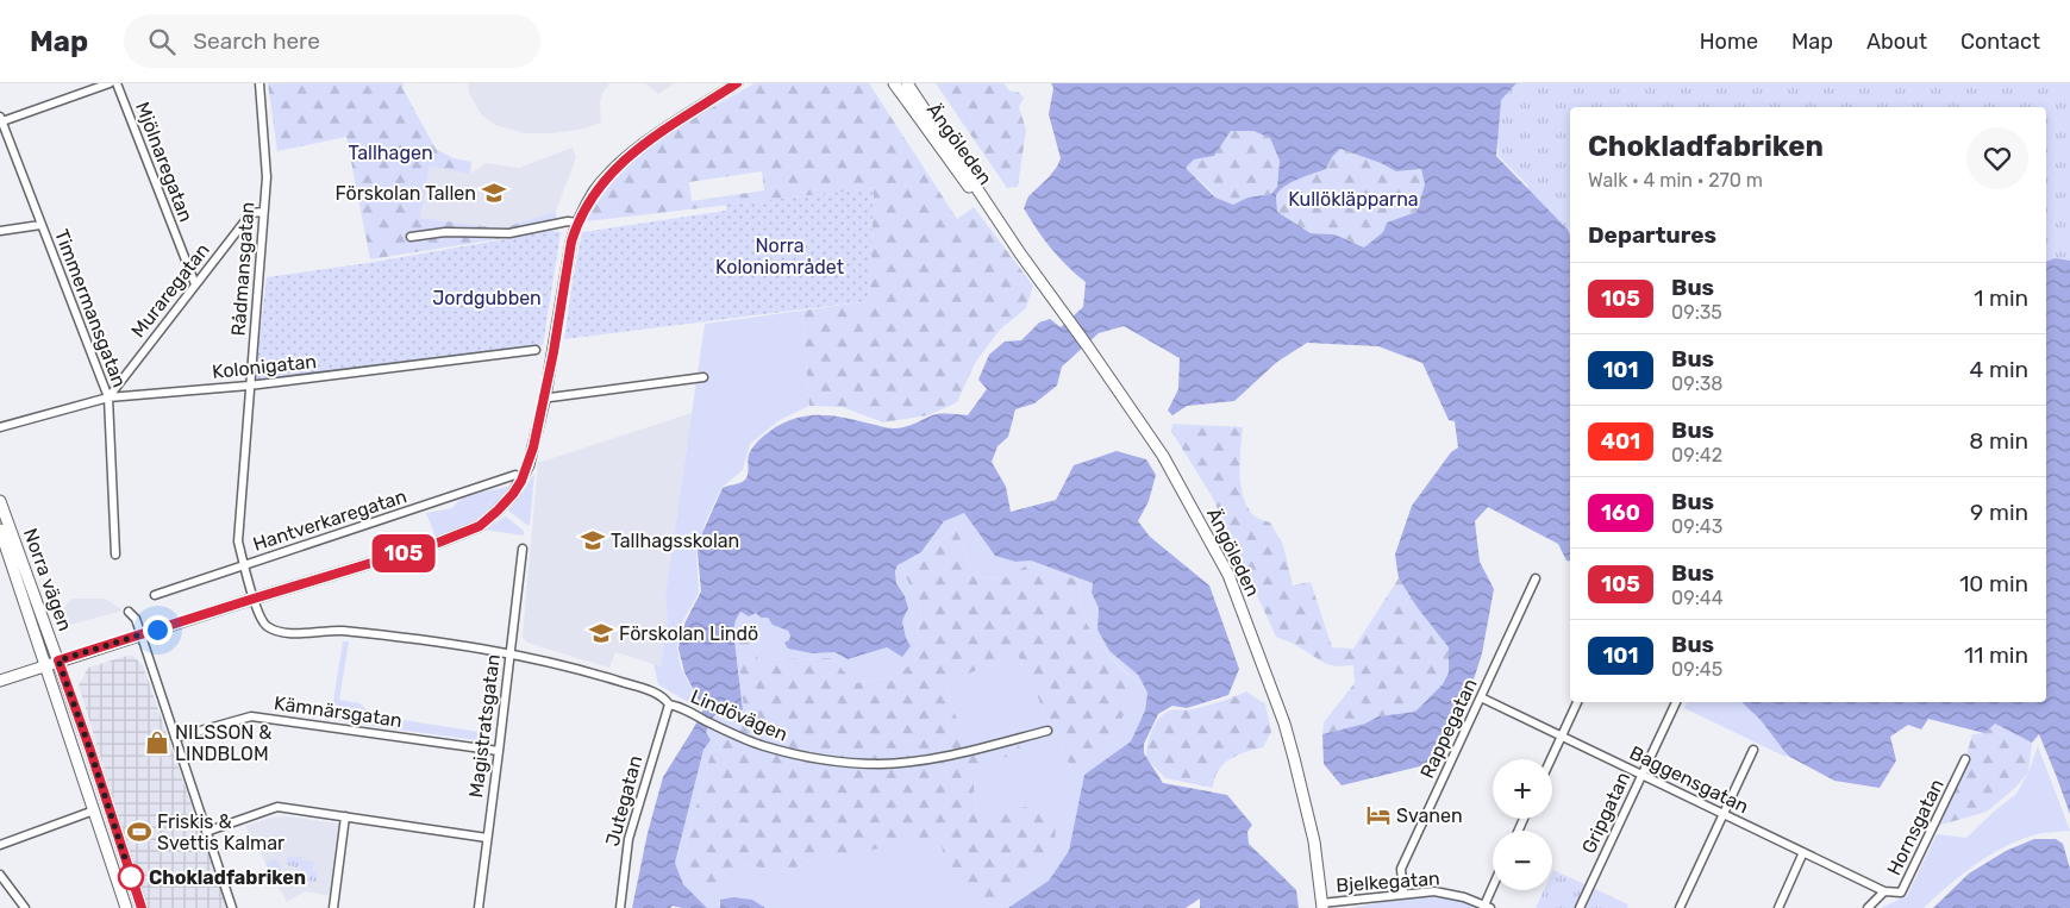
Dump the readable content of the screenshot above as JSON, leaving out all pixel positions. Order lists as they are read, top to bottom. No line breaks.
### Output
{"streets":{"main road":["Ängöleden","Norra vägen"],"street":["Mjölnaregatan","Rådmansgatan","Muraregatan","Timmermansgatan","Kolonigatan","Hantverkaregatan","Kämnärsgatan","Lindövägen","Magistratsgatan","Rappegatan","Baggensgatan","Jutegatan","Gripgatan","Hornsgatan","Bjelkegatan"]},"crossings":[["Ängöleden","Bjelkegatan"],["Mjölnaregatan","Muraregatan"],["Rådmansgatan","Muraregatan"],["Rådmansgatan","Kolonigatan"],["Rådmansgatan","Hantverkaregatan"],["Rådmansgatan","Lindövägen"],["Muraregatan","Timmermansgatan"],["Muraregatan","Kolonigatan"],["Timmermansgatan","Kolonigatan"],["Kämnärsgatan","Magistratsgatan"],["Lindövägen","Magistratsgatan"],["Lindövägen","Jutegatan"],["Rappegatan","Baggensgatan"],["Rappegatan","Bjelkegatan"],["Baggensgatan","Gripgatan"],["Baggensgatan","Hornsgatan"]],"parks":["Tallhagen","Kullökläpparna","Norra Koloniområdet","Jordgubben"],"places":{"school or university":["Förskolan Tallen","Tallhagsskolan","Förskolan Lindö"],"shop":["NILSSON & LINDBLOM"],"hotel":["Svanen"],"sports":["Friskis & Svettis Kalmar"],"other":["Chokladfabriken"]},"lines":["bus line 105"],"page":{"header":"Map","search":"Search here","nav":["Home","Map","About","Contact"],"on_map":"105","heading":[["Chokladfabriken","Walk · 4 min · 270 m"],"Departures"],"list":[{"mark":"105","name":"Bus","note":"09:35","value":"1 min"},{"mark":"101","name":"Bus","note":"09:38","value":"4 min"},{"mark":"401","name":"Bus","note":"09:42","value":"8 min"},{"mark":"160","name":"Bus","note":"09:43","value":"9 min"},{"mark":"105","name":"Bus","note":"09:44","value":"10 min"},{"mark":"101","name":"Bus","note":"09:45","value":"11 min"}],"map_buttons":["+","−"]}}
